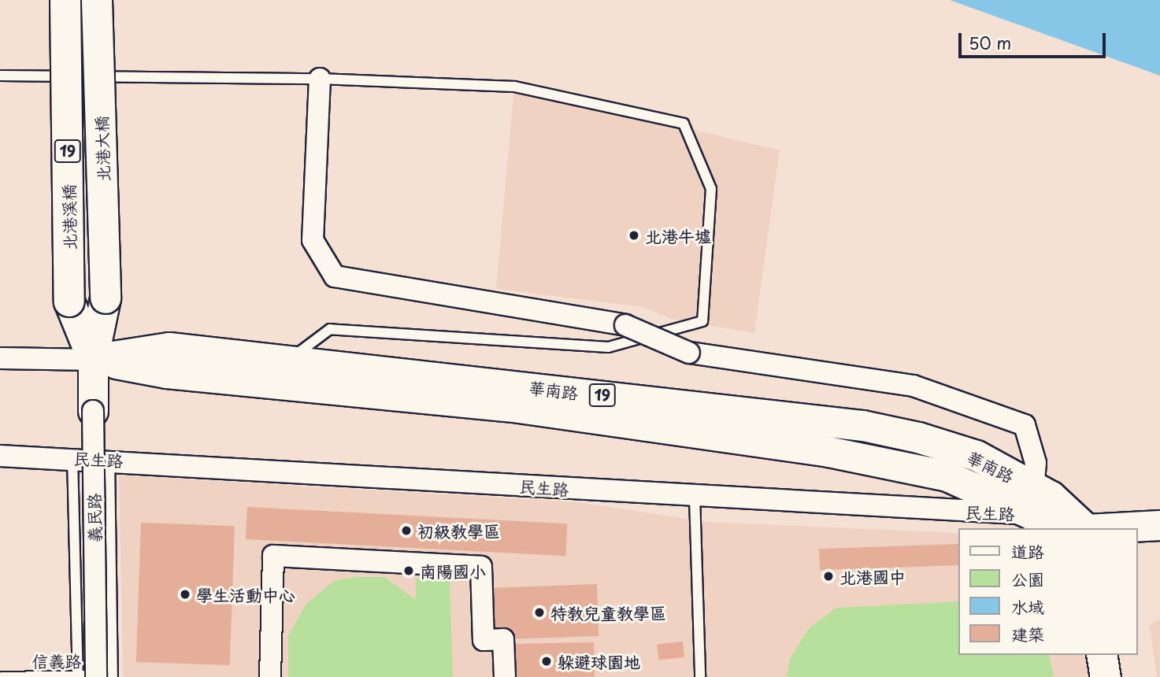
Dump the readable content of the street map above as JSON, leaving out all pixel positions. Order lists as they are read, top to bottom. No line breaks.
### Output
{"streets":{"main road":["北港大橋","19","北港溪橋","華南路","義民路"],"street":["民生路"],"lane":["信義路"]},"crossings":[["北港大橋","北港溪橋"],["北港大橋","華南路"],["北港大橋","義民路"],["北港溪橋","華南路"],["北港溪橋","義民路"],["華南路","民生路"],["華南路","義民路"],["民生路","義民路"],["義民路","信義路"]],"places":["北港牛墟","初級教學區","南陽國小","北港國中","學生活動中心","特教兒童教學區","躲避球園地"],"legend":["道路","公園","水域","建築"],"scale_bar":"50 m"}
